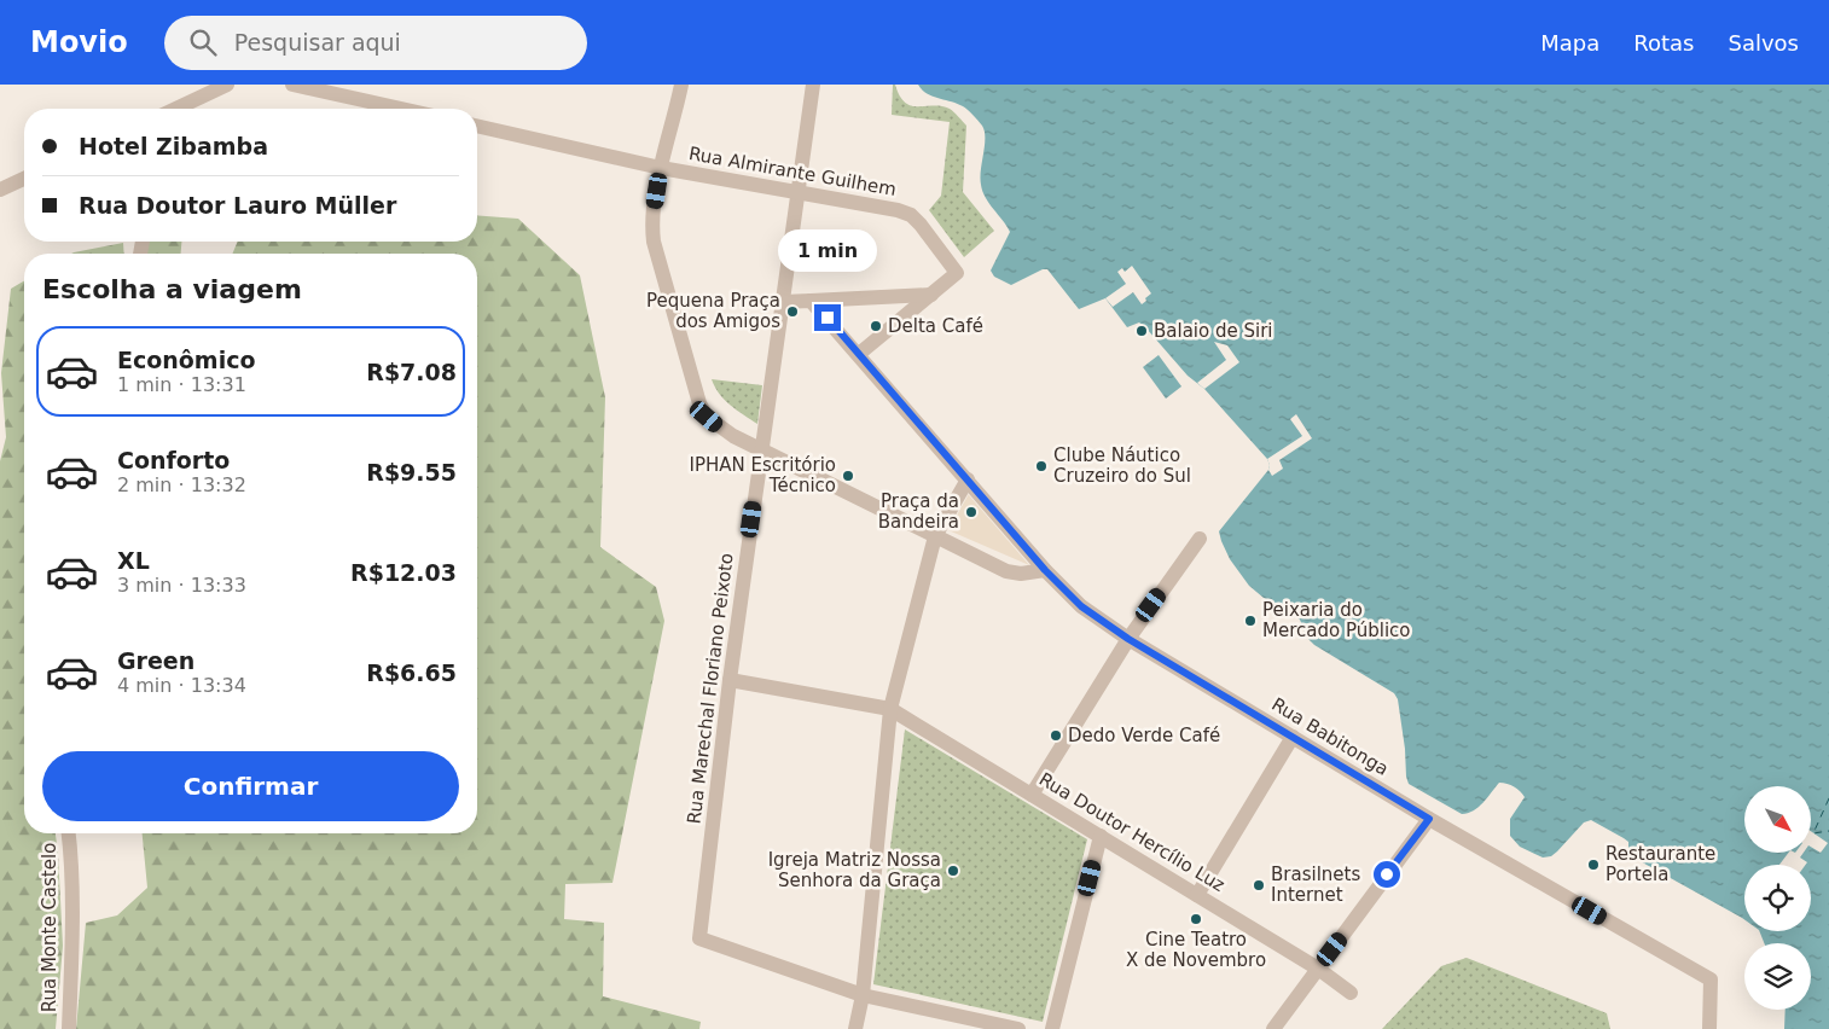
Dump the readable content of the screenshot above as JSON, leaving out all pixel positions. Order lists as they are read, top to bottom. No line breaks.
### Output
{"streets":{"street":["Rua Almirante Guilhem","Rua Marechal Floriano Peixoto","Rua Babitonga","Rua Doutor Hercílio Luz","Rua Monte Castelo"]},"crossings":[["Rua Almirante Guilhem","Rua Marechal Floriano Peixoto"],["Rua Almirante Guilhem","Rua Babitonga"]],"places":["Pequena Praça dos Amigos","Delta Café","Balaio de Siri","Clube Náutico Cruzeiro do Sul","IPHAN Escritório Técnico","Praça da Bandeira","Peixaria do Mercado Público","Dedo Verde Café","Restaurante Portela","Igreja Matriz Nossa Senhora da Graça","Brasilnets Internet","Cine Teatro X de Novembro"],"north":"bottom right","page":{"header":"Movio","search":"Pesquisar aqui","nav":["Mapa","Rotas","Salvos"],"banner":["Hotel Zibamba","Rua Doutor Lauro Müller"],"bubble":"1 min","heading":"Escolha a viagem","list":[{"name":"Econômico","note":"1 min · 13:31","value":"R$7.08"},{"name":"Conforto","note":"2 min · 13:32","value":"R$9.55"},{"name":"XL","note":"3 min · 13:33","value":"R$12.03"},{"name":"Green","note":"4 min · 13:34","value":"R$6.65"}],"buttons":"Confirmar"}}
